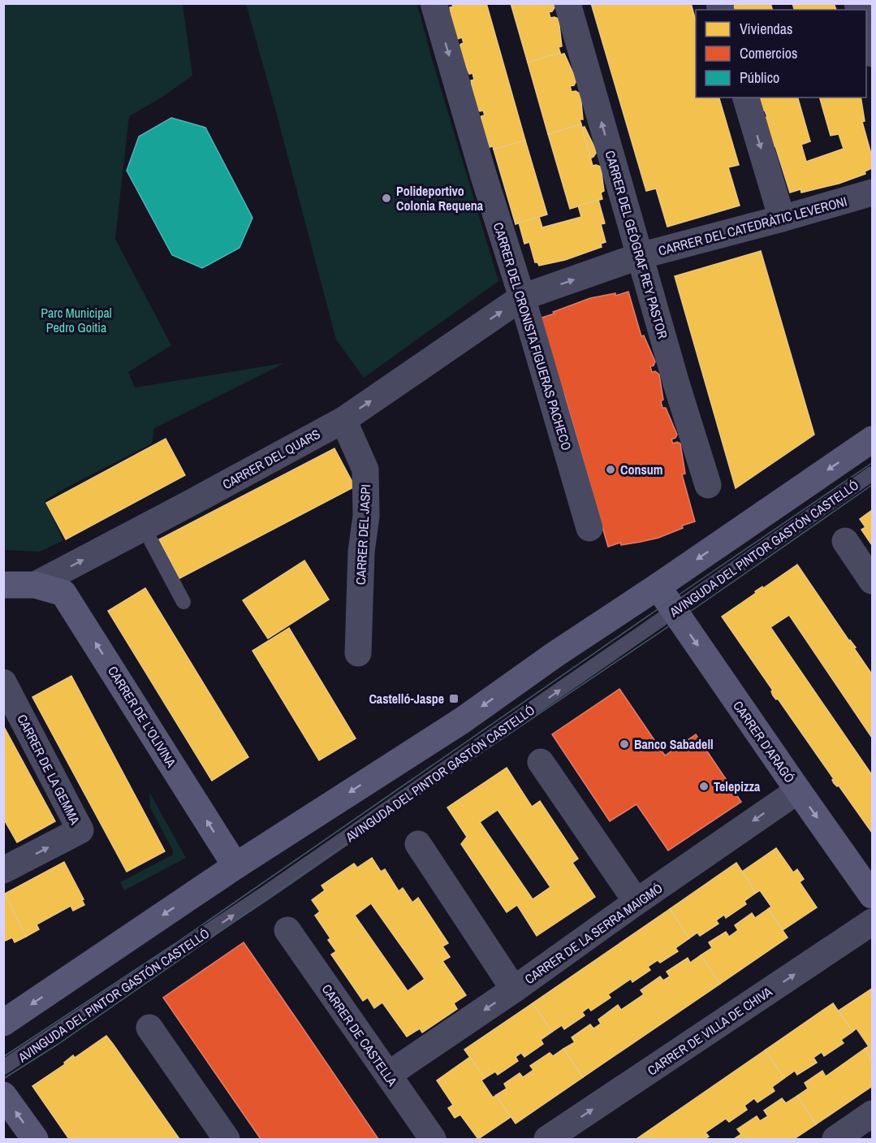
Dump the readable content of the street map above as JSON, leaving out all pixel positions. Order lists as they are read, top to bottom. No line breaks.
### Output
{"streets":{"main road":["CARRER DEL QUARS","AVINGUDA DEL PINTOR GASTÓN CASTELLÓ","CARRER DE L'OLIVINA","CARRER D'ARAGÓ"],"street":["CARRER DEL CATEDRÀTIC LEVERONI","CARRER DEL GEÒGRAF REY PASTOR","CARRER DEL CRONISTA FIGUERAS PACHECO","CARRER DEL JASPI","CARRER DE LA GEMMA","CARRER DE LA SERRA MAIGMÓ","CARRER DE VILLA DE CHIVA","CARRER DE CASTELLA"]},"crossings":[["CARRER DEL CATEDRÀTIC LEVERONI","CARRER DEL GEÒGRAF REY PASTOR"],["CARRER DEL CATEDRÀTIC LEVERONI","CARRER DEL CRONISTA FIGUERAS PACHECO"],["CARRER DEL CATEDRÀTIC LEVERONI","CARRER DEL QUARS"],["CARRER DEL CRONISTA FIGUERAS PACHECO","CARRER DEL QUARS"],["CARRER DEL QUARS","CARRER DEL JASPI"],["CARRER DEL QUARS","CARRER DE L'OLIVINA"],["AVINGUDA DEL PINTOR GASTÓN CASTELLÓ","CARRER DE L'OLIVINA"],["AVINGUDA DEL PINTOR GASTÓN CASTELLÓ","CARRER D'ARAGÓ"],["CARRER D'ARAGÓ","CARRER DE LA SERRA MAIGMÓ"],["CARRER DE LA SERRA MAIGMÓ","CARRER DE CASTELLA"]],"one_way":["CARRER DEL CRONISTA FIGUERAS PACHECO","CARRER DEL QUARS","CARRER DE L'OLIVINA","CARRER D'ARAGÓ","CARRER DE LA SERRA MAIGMÓ","CARRER DE VILLA DE CHIVA"],"parks":["Parc Municipal Pedro Goitia"],"places":{"other":["Polideportivo Colonia Requena","Consum","Banco Sabadell","Telepizza"],"transit":["Castelló-Jaspe"]},"legend":["Viviendas","Comercios","Público"]}
